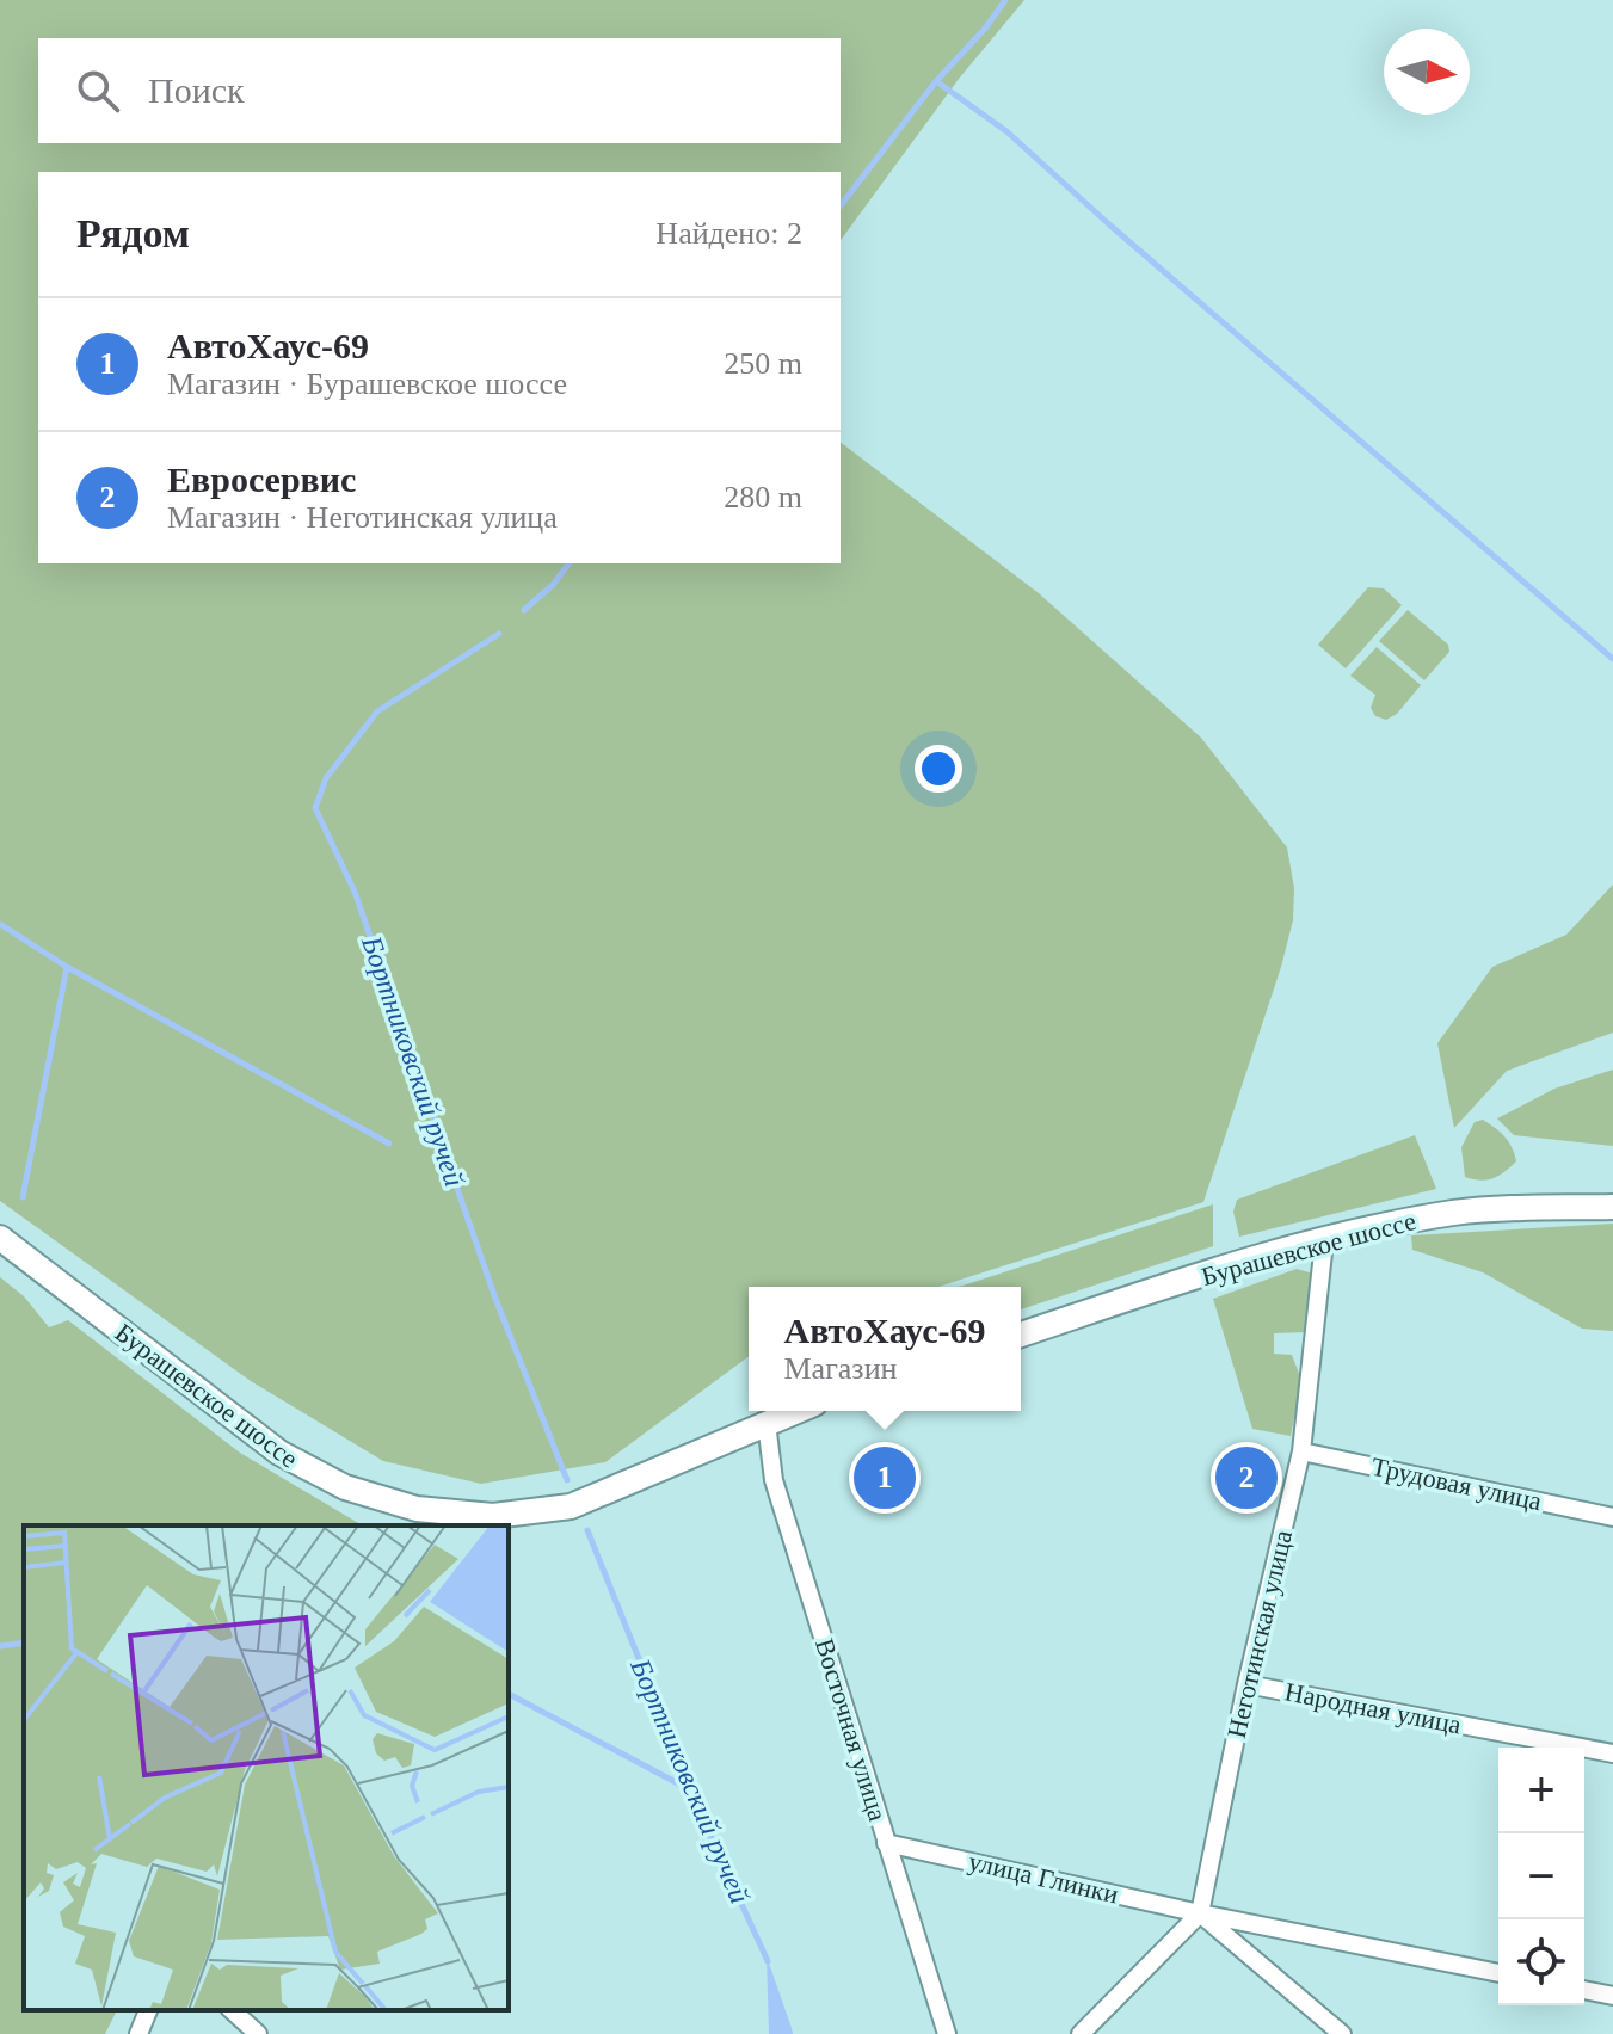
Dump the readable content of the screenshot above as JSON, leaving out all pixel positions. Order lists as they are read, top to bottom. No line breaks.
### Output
{"streets":{"main road":["Бурашевское шоссе"],"street":["Трудовая улица","Неготинская улица","Народная улица","Восточная улица","улица Глинки"]},"crossings":[["Бурашевское шоссе","Неготинская улица"],["Бурашевское шоссе","Восточная улица"],["Трудовая улица","Неготинская улица"],["Неготинская улица","Народная улица"],["Неготинская улица","улица Глинки"],["Восточная улица","улица Глинки"]],"water":["Бортниковский ручей"],"north":"right","page":{"search":"Поиск","heading":["Рядом","Найдено: 2"],"list":[{"mark":"1","name":"АвтоХаус-69","note":"Магазин · Бурашевское шоссе","value":"250 m"},{"mark":"2","name":"Евросервис","note":"Магазин · Неготинская улица","value":"280 m"}],"popup":["АвтоХаус-69","Магазин"],"pins":["1","2"],"map_buttons":["+","−"]}}
